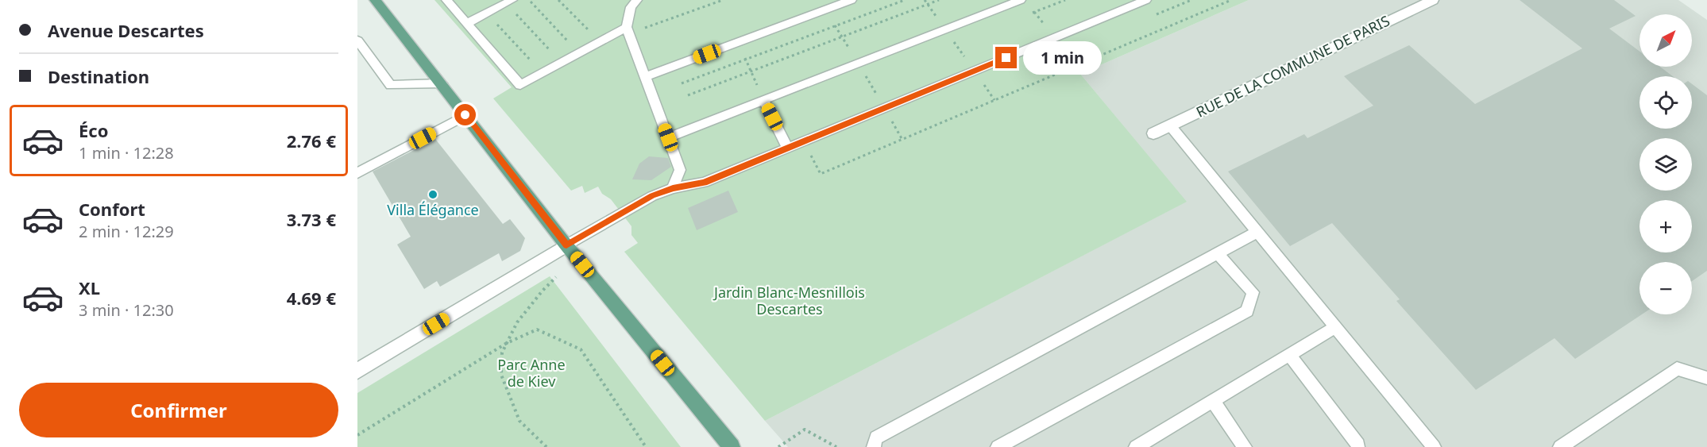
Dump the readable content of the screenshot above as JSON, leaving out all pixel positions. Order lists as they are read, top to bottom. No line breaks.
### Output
{"streets":{"street":["RUE DE LA COMMUNE DE PARIS"]},"parks":["Jardin Blanc-Mesnillois Descartes","Parc Anne de Kiev"],"places":["Villa Élégance"],"north":"top right","page":{"banner":["Avenue Descartes","Destination"],"map_buttons":["+","−"],"bubble":"1 min","list":[{"name":"Éco","note":"1 min · 12:28","value":"2.76 €"},{"name":"Confort","note":"2 min · 12:29","value":"3.73 €"},{"name":"XL","note":"3 min · 12:30","value":"4.69 €"}],"buttons":"Confirmer"}}
